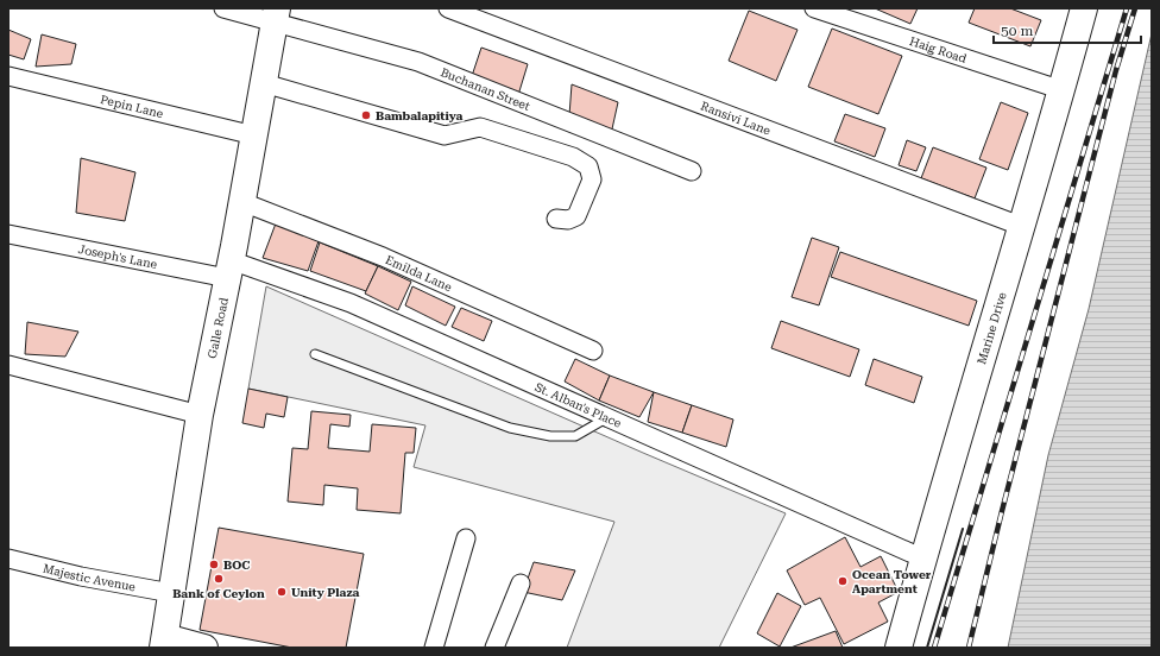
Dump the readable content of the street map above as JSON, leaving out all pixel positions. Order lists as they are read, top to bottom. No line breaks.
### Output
{"streets":{"main road":["Galle Road","Marine Drive"],"street":["Haig Road","Buchanan Street","Pepin Lane","Ransivi Lane","Joseph's Lane","Emilda Lane","St. Alban's Place","Majestic Avenue"]},"crossings":[["Haig Road","Marine Drive"],["Buchanan Street","Galle Road"],["Pepin Lane","Galle Road"],["Ransivi Lane","Marine Drive"],["Joseph's Lane","Galle Road"],["Joseph's Lane","St. Alban's Place"],["Emilda Lane","Galle Road"],["Galle Road","St. Alban's Place"],["Galle Road","Majestic Avenue"],["Marine Drive","St. Alban's Place"]],"places":["Bambalapitiya","BOC","Bank of Ceylon","Ocean Tower Apartment","Unity Plaza"],"scale_bar":"50 m"}
